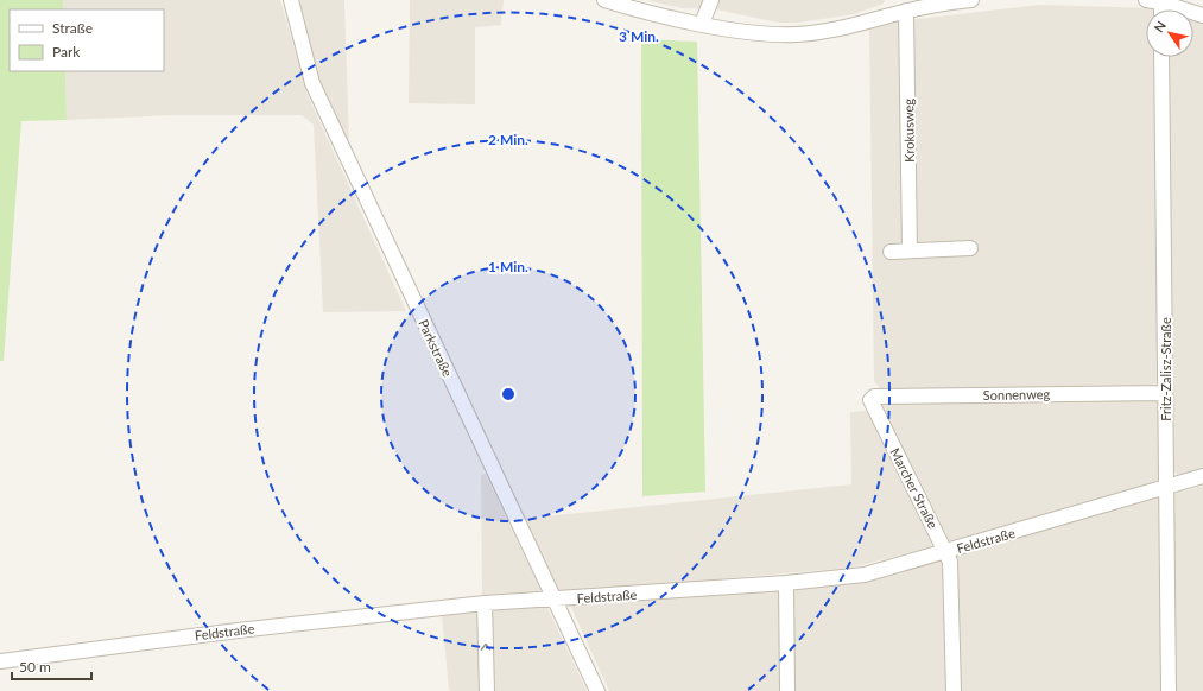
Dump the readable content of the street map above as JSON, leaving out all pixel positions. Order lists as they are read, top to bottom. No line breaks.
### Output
{"streets":{"street":["Krokusweg","Parkstraße","Fritz-Zalisz-Straße","Sonnenweg","Marcher Straße","Feldstraße"]},"crossings":[["Parkstraße","Feldstraße"],["Fritz-Zalisz-Straße","Sonnenweg"],["Fritz-Zalisz-Straße","Feldstraße"],["Sonnenweg","Marcher Straße"],["Marcher Straße","Feldstraße"]],"legend":["Straße","Park"],"scale_bar":"50 m","north":"top left","rings":["3 Min.","2 Min.","1 Min."]}
